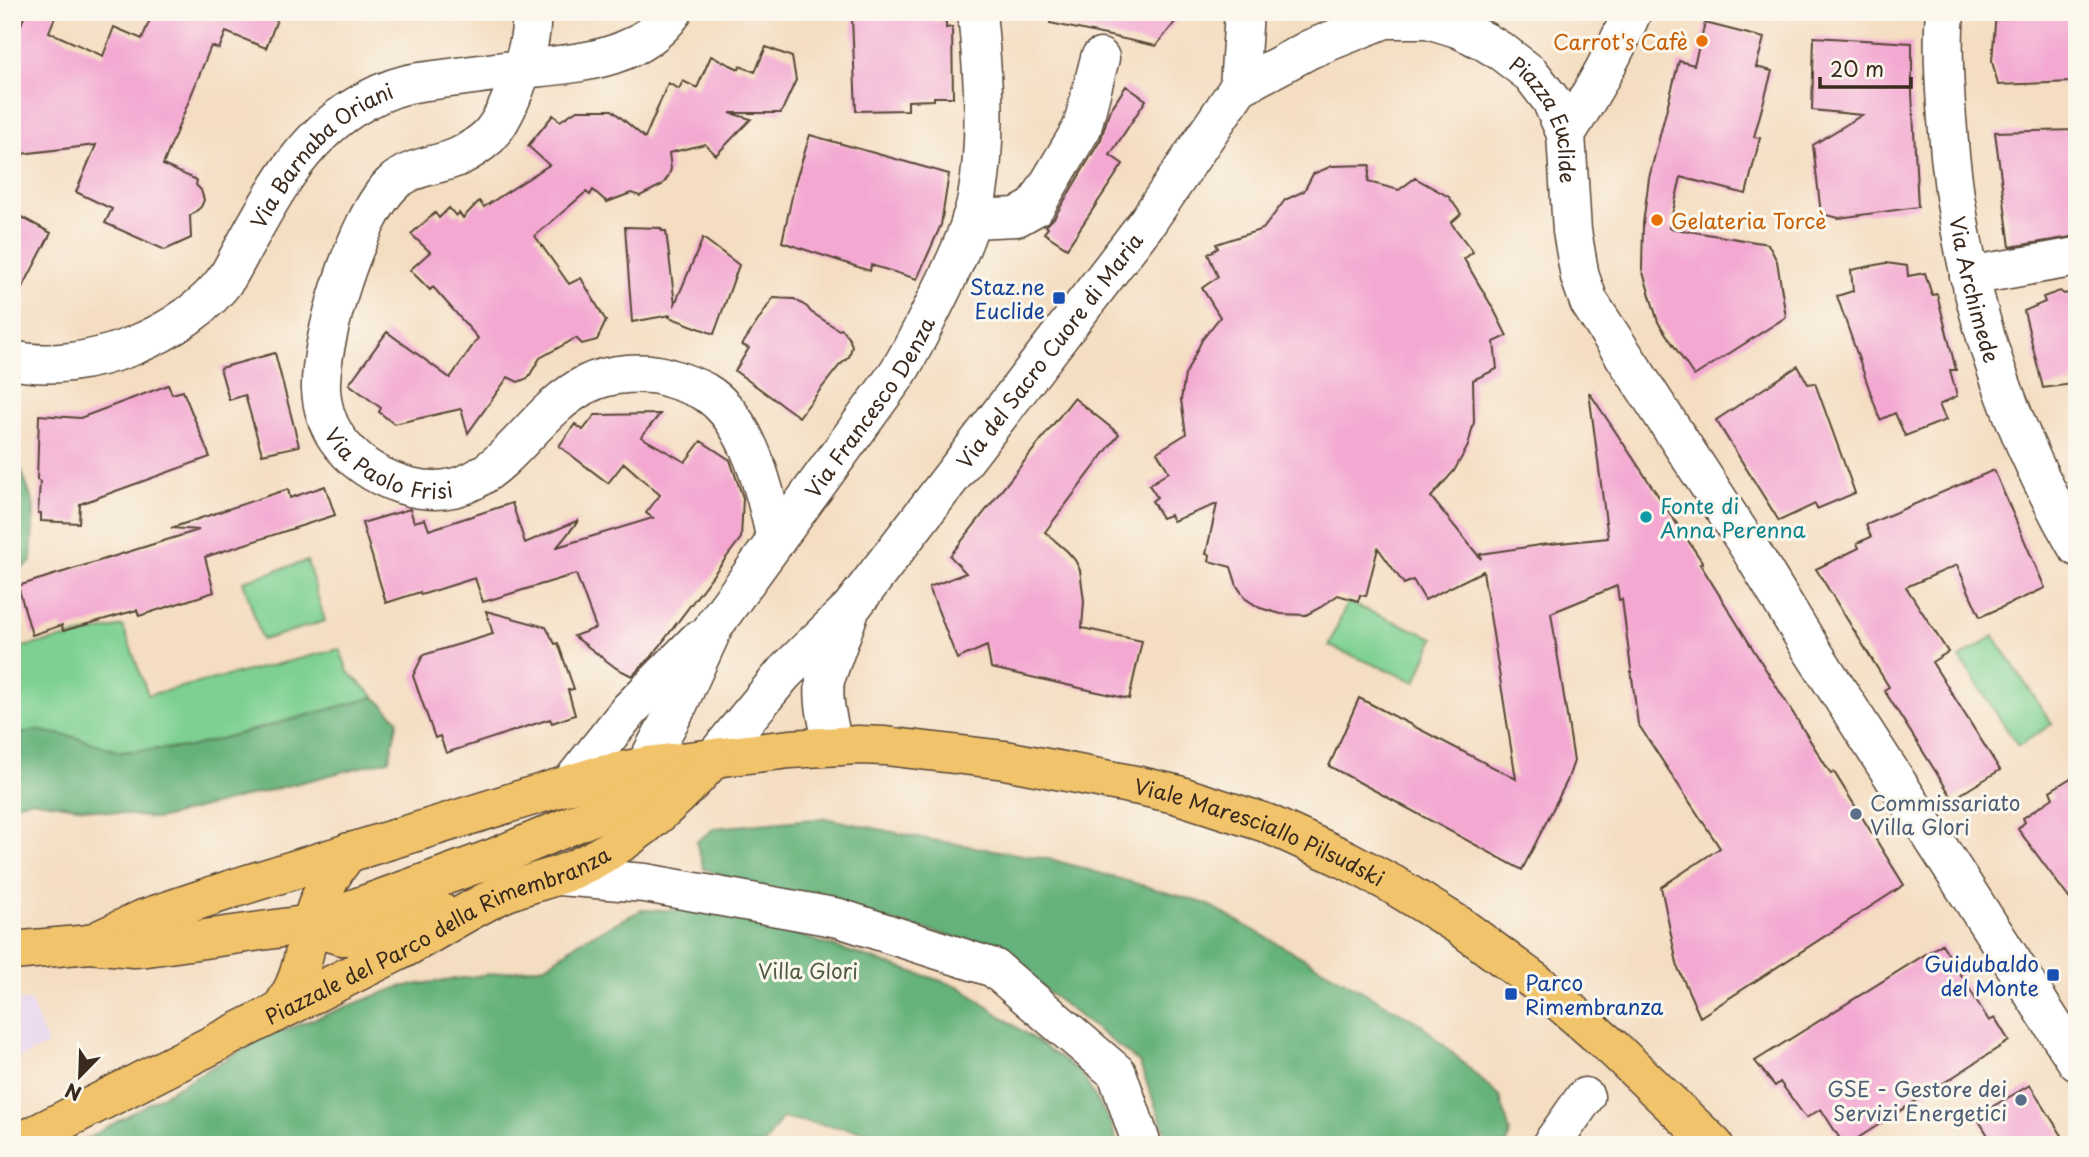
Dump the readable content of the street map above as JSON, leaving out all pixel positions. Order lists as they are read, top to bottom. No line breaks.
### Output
{"streets":{"main road":["Viale Maresciallo Pilsudski","Piazzale del Parco della Rimembranza"],"street":["Piazza Euclide","Via Barnaba Oriani","Via Archimede","Via del Sacro Cuore di Maria","Via Francesco Denza","Via Paolo Frisi"]},"crossings":[["Piazza Euclide","Via del Sacro Cuore di Maria"],["Via Barnaba Oriani","Via Paolo Frisi"],["Via del Sacro Cuore di Maria","Viale Maresciallo Pilsudski"],["Via del Sacro Cuore di Maria","Piazzale del Parco della Rimembranza"],["Via Francesco Denza","Via Paolo Frisi"],["Via Francesco Denza","Piazzale del Parco della Rimembranza"],["Viale Maresciallo Pilsudski","Piazzale del Parco della Rimembranza"]],"parks":["Villa Glori"],"places":{"other":["Carrot's Cafè","Gelateria Torcè","Fonte di Anna Perenna","Commissariato Villa Glori","GSE - Gestore dei Servizi Energetici"],"transit":["Staz.ne Euclide","Guidubaldo del Monte","Parco Rimembranza"]},"scale_bar":"20 m","north":"bottom left"}
